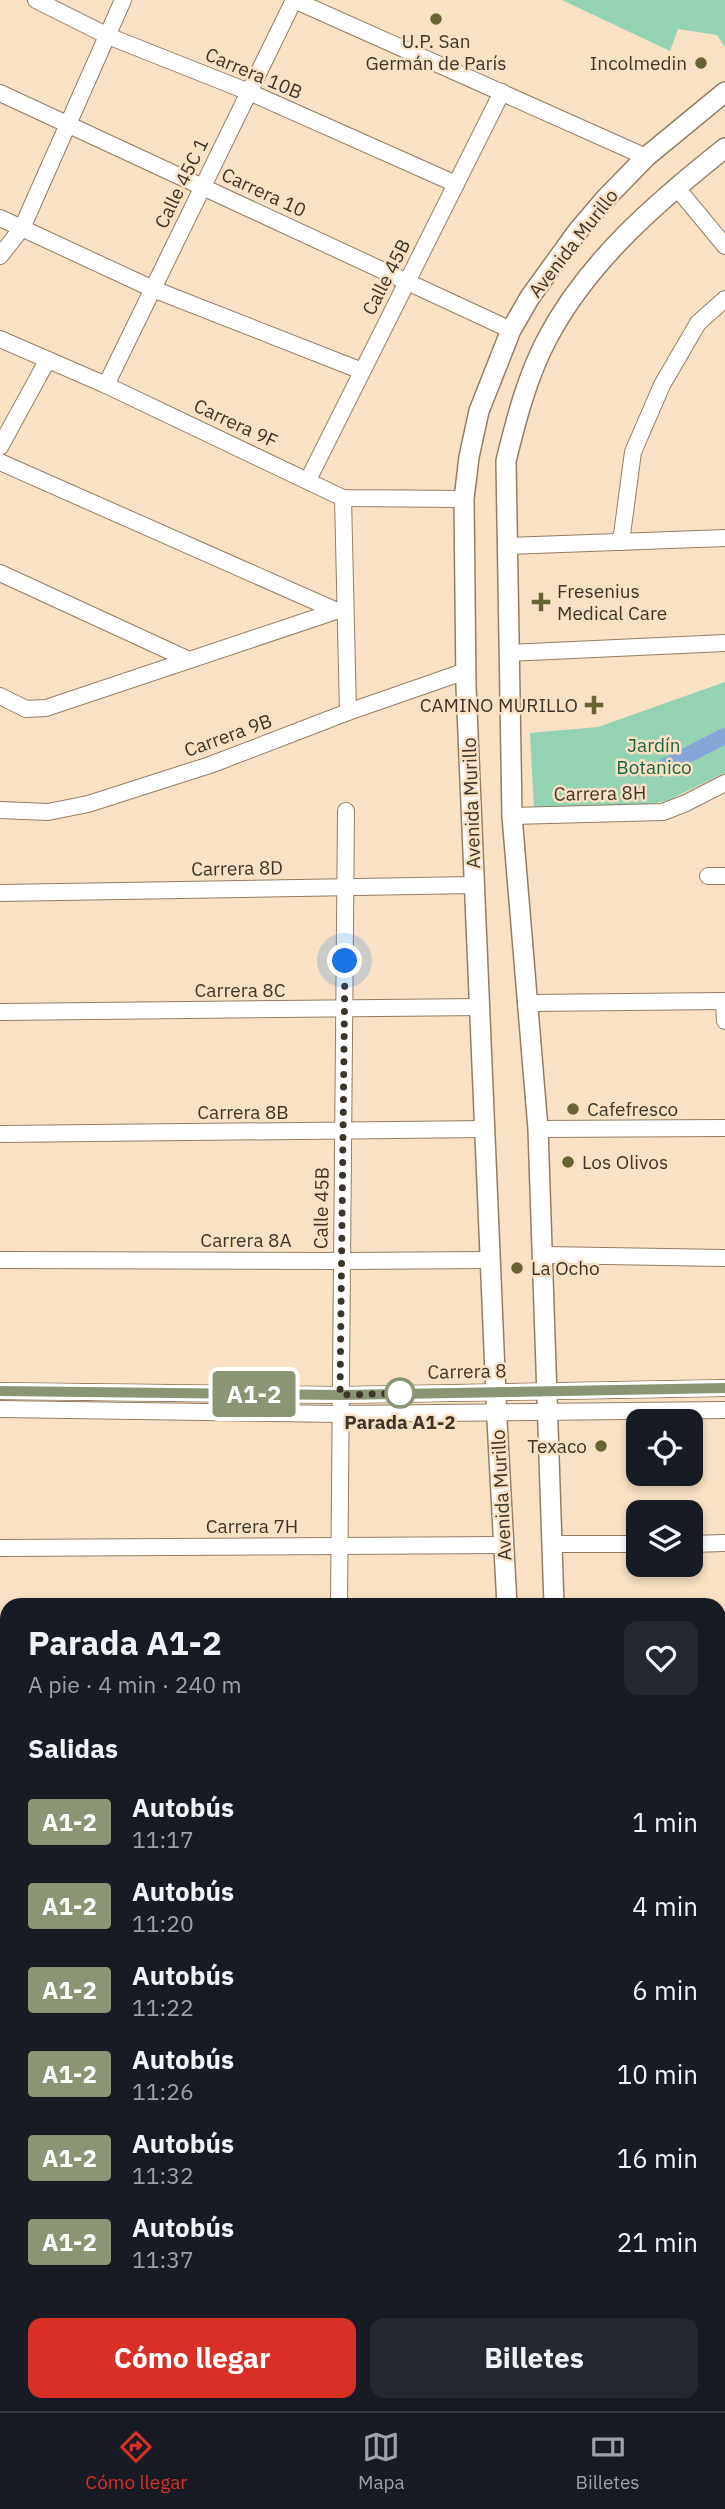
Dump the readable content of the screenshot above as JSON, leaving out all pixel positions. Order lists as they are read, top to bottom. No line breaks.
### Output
{"streets":{"main road":["Avenida Murillo"],"street":["Carrera 10B","Calle 45C 1","Carrera 10","Calle 45B","Carrera 9F","Carrera 9B","Carrera 8H","Carrera 8D","Carrera 8C","Carrera 8B","Carrera 8A","Carrera 8","Carrera 7H"]},"crossings":[["Carrera 10B","Calle 45C 1"],["Carrera 10B","Calle 45B"],["Calle 45C 1","Carrera 10"],["Calle 45C 1","Carrera 9F"],["Carrera 10","Avenida Murillo"],["Carrera 10","Calle 45B"],["Avenida Murillo","Carrera 9F"],["Avenida Murillo","Carrera 9B"],["Avenida Murillo","Carrera 8H"],["Avenida Murillo","Carrera 8D"],["Avenida Murillo","Carrera 8C"],["Avenida Murillo","Carrera 8B"],["Avenida Murillo","Carrera 8A"],["Avenida Murillo","Carrera 8"],["Avenida Murillo","Carrera 7H"],["Calle 45B","Carrera 9F"],["Calle 45B","Carrera 8D"],["Calle 45B","Carrera 8C"],["Calle 45B","Carrera 8B"],["Calle 45B","Carrera 8A"],["Calle 45B","Carrera 8"],["Calle 45B","Carrera 7H"]],"parks":["Jardín Botanico"],"places":{"other":["U.P. San Germán de París","Incolmedin","Cafefresco","Los Olivos","La Ocho","Parada A1-2","Texaco"],"health":["Fresenius Medical Care","CAMINO MURILLO"]},"lines":["bus line A1-2"],"page":{"on_map":"A1-2","heading":[["Parada A1-2","A pie · 4 min · 240 m"],"Salidas"],"list":[{"mark":"A1-2","name":"Autobús","note":"11:17","value":"1 min"},{"mark":"A1-2","name":"Autobús","note":"11:20","value":"4 min"},{"mark":"A1-2","name":"Autobús","note":"11:22","value":"6 min"},{"mark":"A1-2","name":"Autobús","note":"11:26","value":"10 min"},{"mark":"A1-2","name":"Autobús","note":"11:32","value":"16 min"},{"mark":"A1-2","name":"Autobús","note":"11:37","value":"21 min"}],"buttons":["Cómo llegar","Billetes"],"tabs":["Cómo llegar","Mapa","Billetes"]}}
